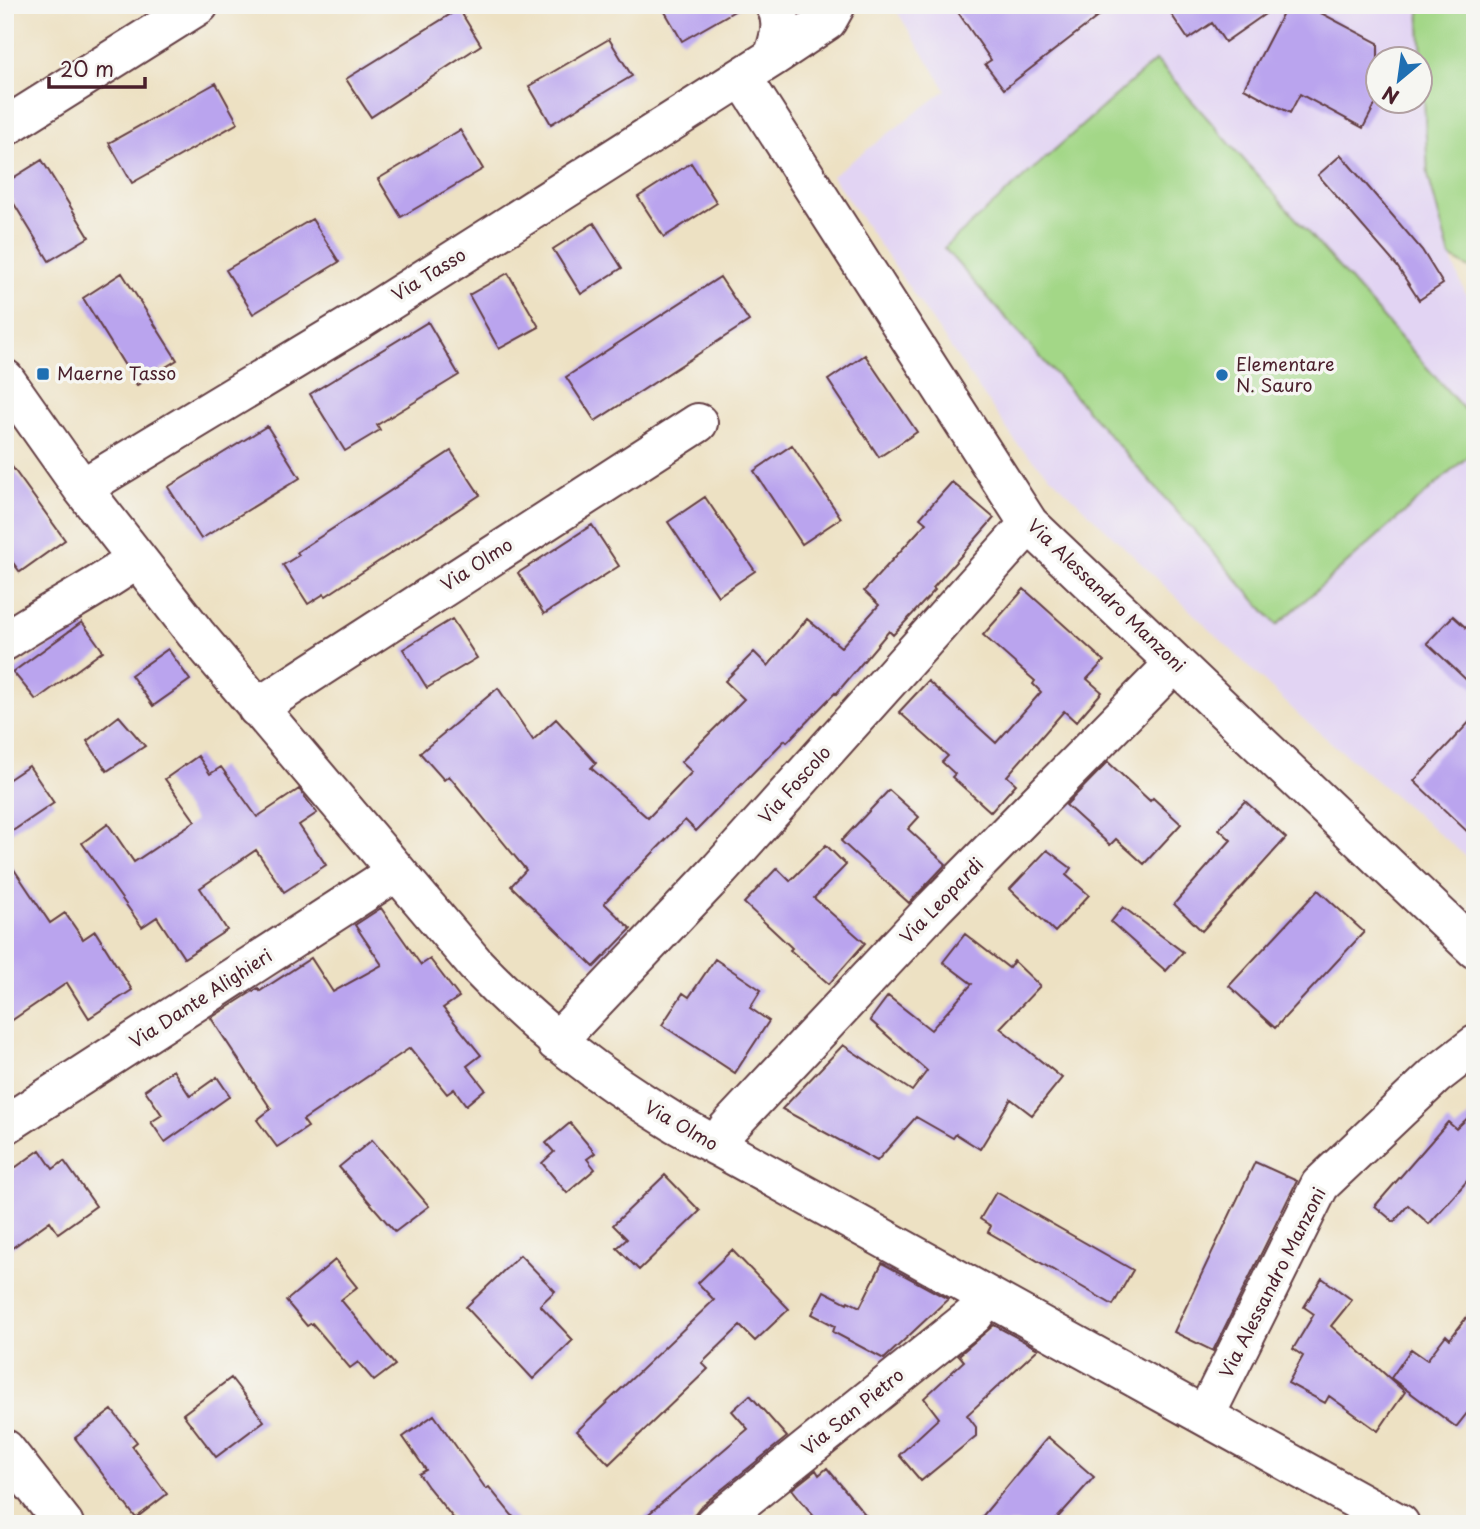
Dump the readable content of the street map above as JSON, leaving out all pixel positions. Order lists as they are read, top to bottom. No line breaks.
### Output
{"streets":{"street":["Via Tasso","Via Olmo","Via Alessandro Manzoni","Via Foscolo","Via Leopardi","Via Dante Alighieri","Via San Pietro"]},"crossings":[["Via Tasso","Via Olmo"],["Via Tasso","Via Alessandro Manzoni"],["Via Olmo","Via Alessandro Manzoni"],["Via Olmo","Via Foscolo"],["Via Olmo","Via Leopardi"],["Via Olmo","Via Dante Alighieri"],["Via Olmo","Via San Pietro"],["Via Alessandro Manzoni","Via Foscolo"],["Via Alessandro Manzoni","Via Leopardi"]],"places":{"transit":["Maerne Tasso"],"other":["Elementare N. Sauro"]},"scale_bar":"20 m","north":"bottom left"}
